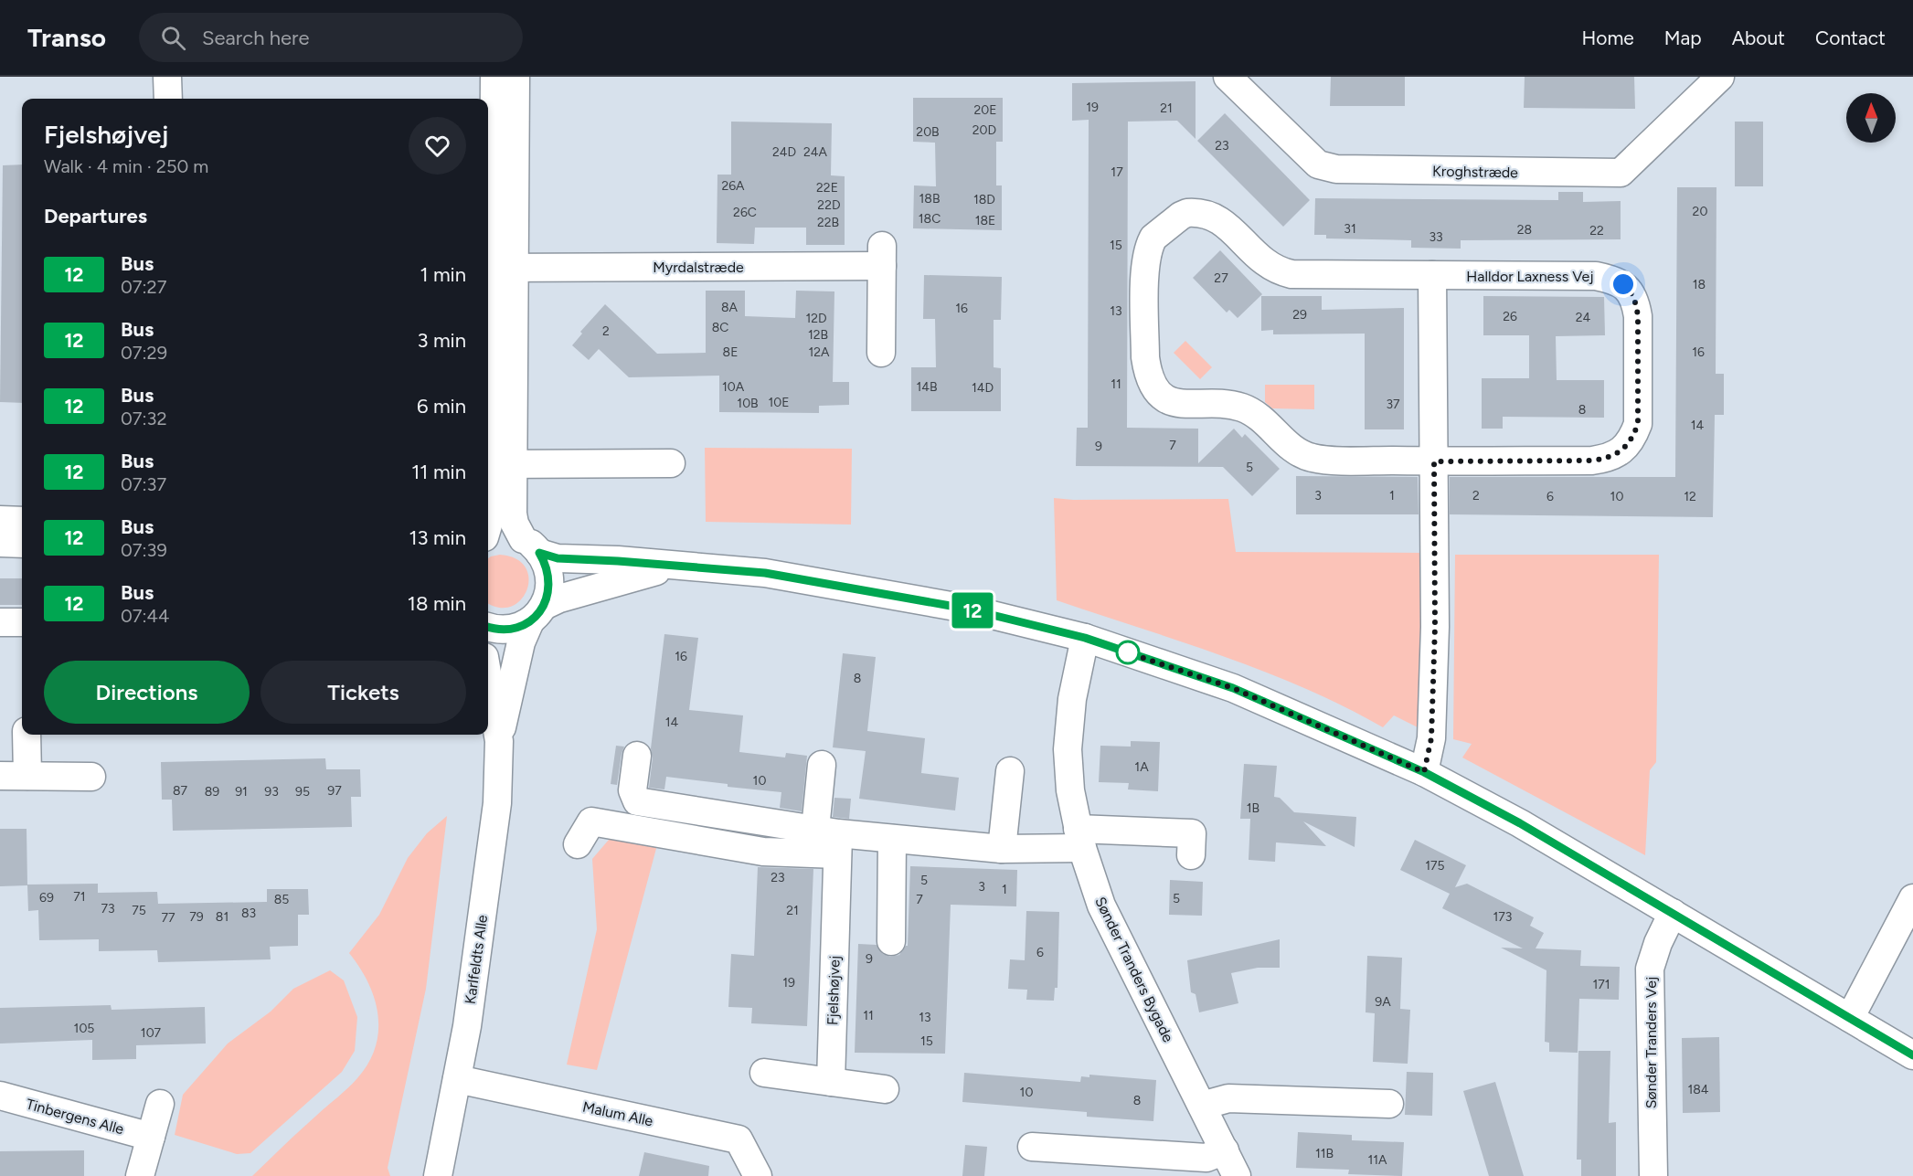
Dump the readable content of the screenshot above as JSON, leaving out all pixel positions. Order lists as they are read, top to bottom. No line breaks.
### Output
{"streets":{"street":["Kroghstræde","Myrdalstræde","Halldor Laxness Vej","Karlfeldts Alle","Sønder Tranders Bygade","Fjelshøjvej","Sønder Tranders Vej","Malum Alle","Tinbergens Alle"]},"crossings":[["Karlfeldts Alle","Malum Alle"]],"lines":["bus line 12"],"house_numbers":["19","21","20E","20D","20B","23","24D","24A","17","26A","22E","18B","18D","22D","20","26C","18C","18E","22B","31","28","22","33","15","27","18","8A","16","13","29","26","24","12D","8C","2","12B","8E","12A","16","11","10A","14B","14D","10E","10B","37","8","14","7","9","5","3","1","2","6","10","12","16","8","14","1A","10","87","97","89","91","93","95","1B","175","23","5","3","1","71","69","5","85","7","73","75","21","83","79","81","173","77","6","9","19","171","9A","11","13","105","107","15","184","10","8","11B","11A"],"north":"top","page":{"header":"Transo","search":"Search here","nav":["Home","Map","About","Contact"],"on_map":"12","heading":[["Fjelshøjvej","Walk · 4 min · 250 m"],"Departures"],"list":[{"mark":"12","name":"Bus","note":"07:27","value":"1 min"},{"mark":"12","name":"Bus","note":"07:29","value":"3 min"},{"mark":"12","name":"Bus","note":"07:32","value":"6 min"},{"mark":"12","name":"Bus","note":"07:37","value":"11 min"},{"mark":"12","name":"Bus","note":"07:39","value":"13 min"},{"mark":"12","name":"Bus","note":"07:44","value":"18 min"}],"buttons":["Directions","Tickets"]}}
